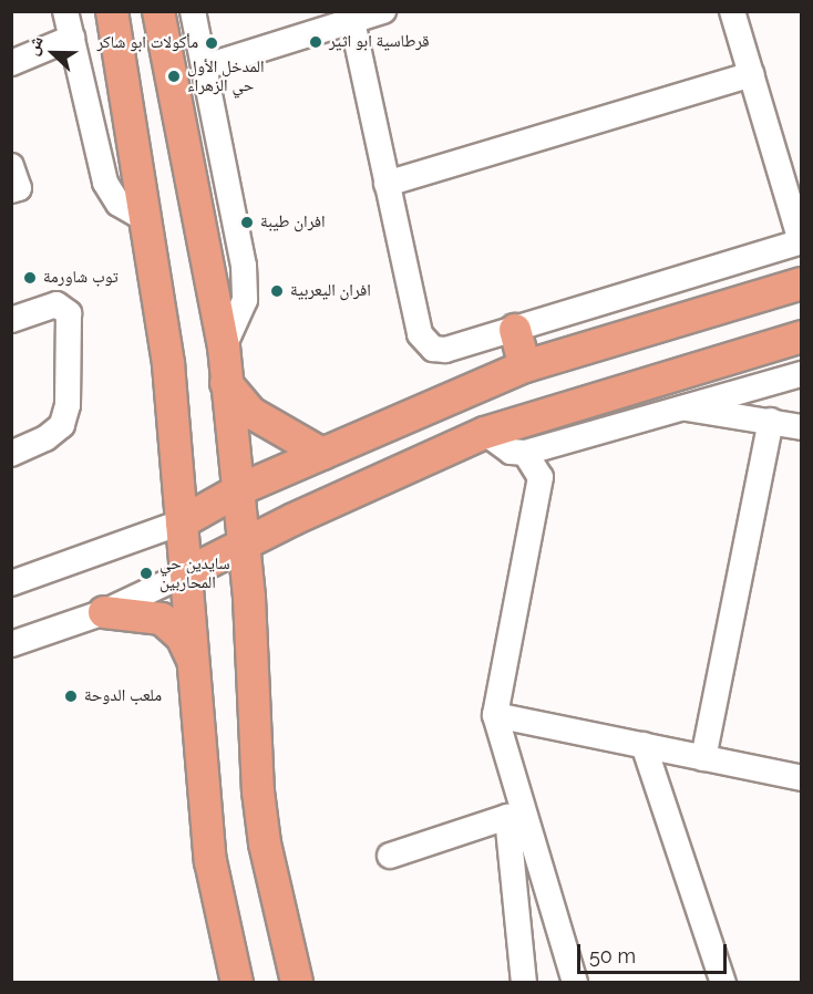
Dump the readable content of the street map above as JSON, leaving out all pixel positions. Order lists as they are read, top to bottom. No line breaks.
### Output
{"places":["قرطاسية ابو اثير","مأكولات ابو شاكر","المدخل الأول حي الزهراء","افران طيبة","توب شاورمة","افران اليعربية","سايدين حي المحاربين","ملعب الدوحة"],"scale_bar":"50 m","north":"left"}
